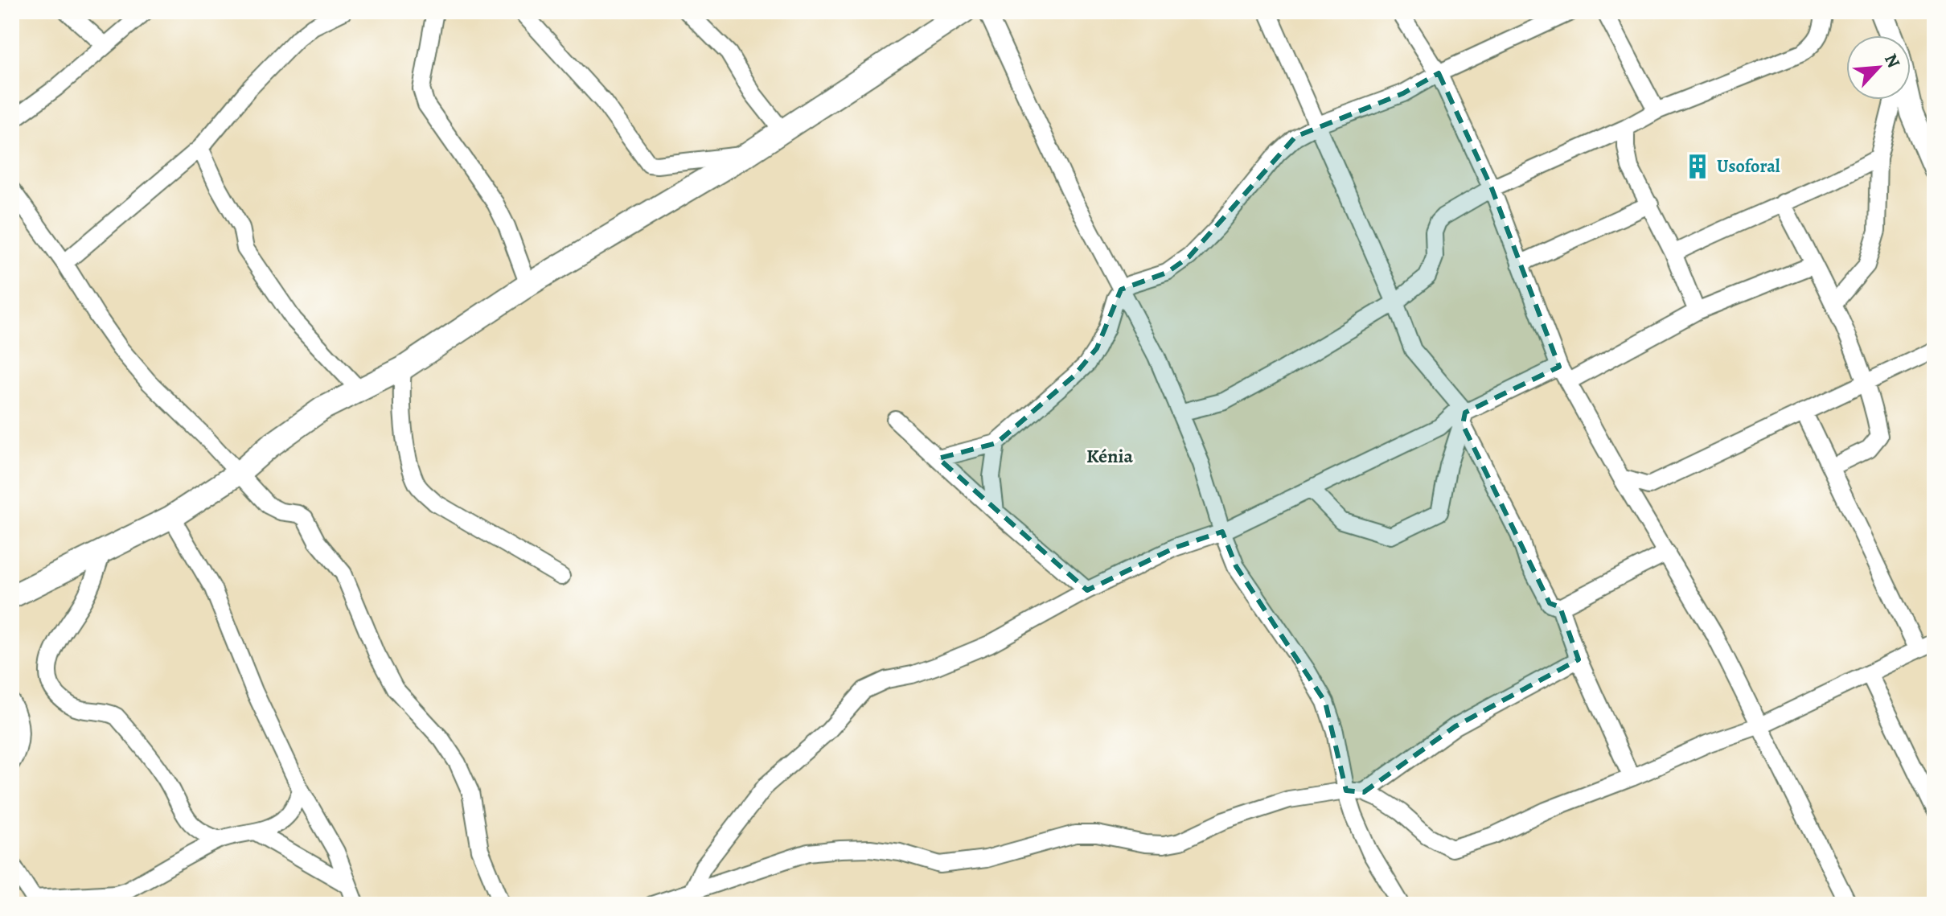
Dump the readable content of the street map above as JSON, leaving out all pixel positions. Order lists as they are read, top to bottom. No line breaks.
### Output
{"districts":["Kénia"],"places":{"building":["Usoforal"]},"north":"top right"}
